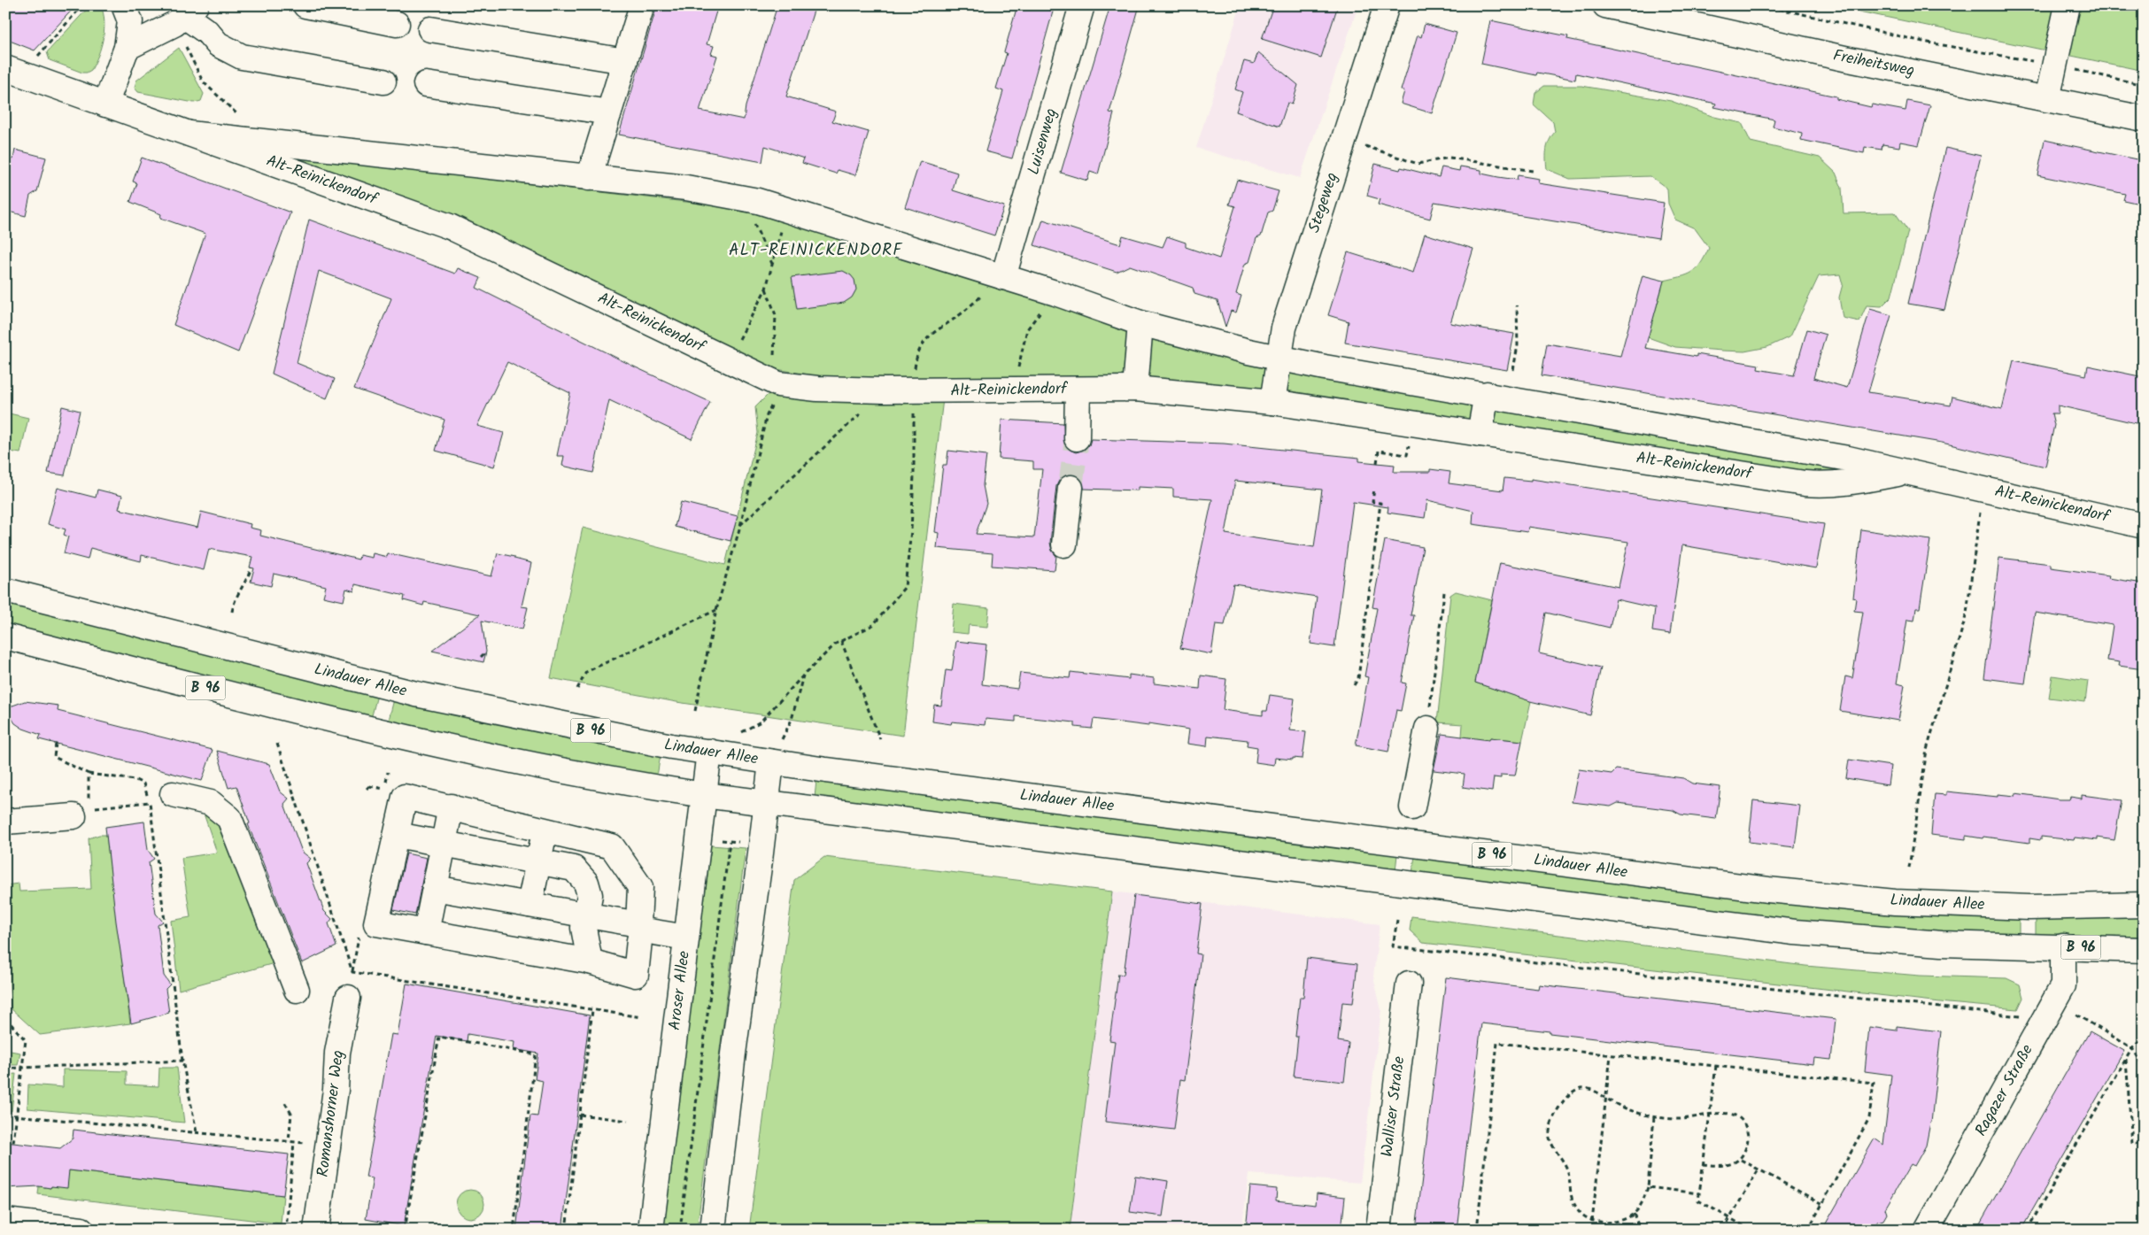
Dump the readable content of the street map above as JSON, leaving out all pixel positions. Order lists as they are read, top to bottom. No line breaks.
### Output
{"streets":{"street":["Freiheitsweg","Luisenweg","Alt-Reinickendorf","Stegeweg","Lindauer Allee","B 96","Aroser Allee","Ragazer Straße","Walliser Straße","Romanshorner Weg"]},"crossings":[["Luisenweg","Alt-Reinickendorf"],["Alt-Reinickendorf","Stegeweg"],["Lindauer Allee","Aroser Allee"],["B 96","Aroser Allee"],["B 96","Ragazer Straße"]],"districts":["ALT-REINICKENDORF"]}
